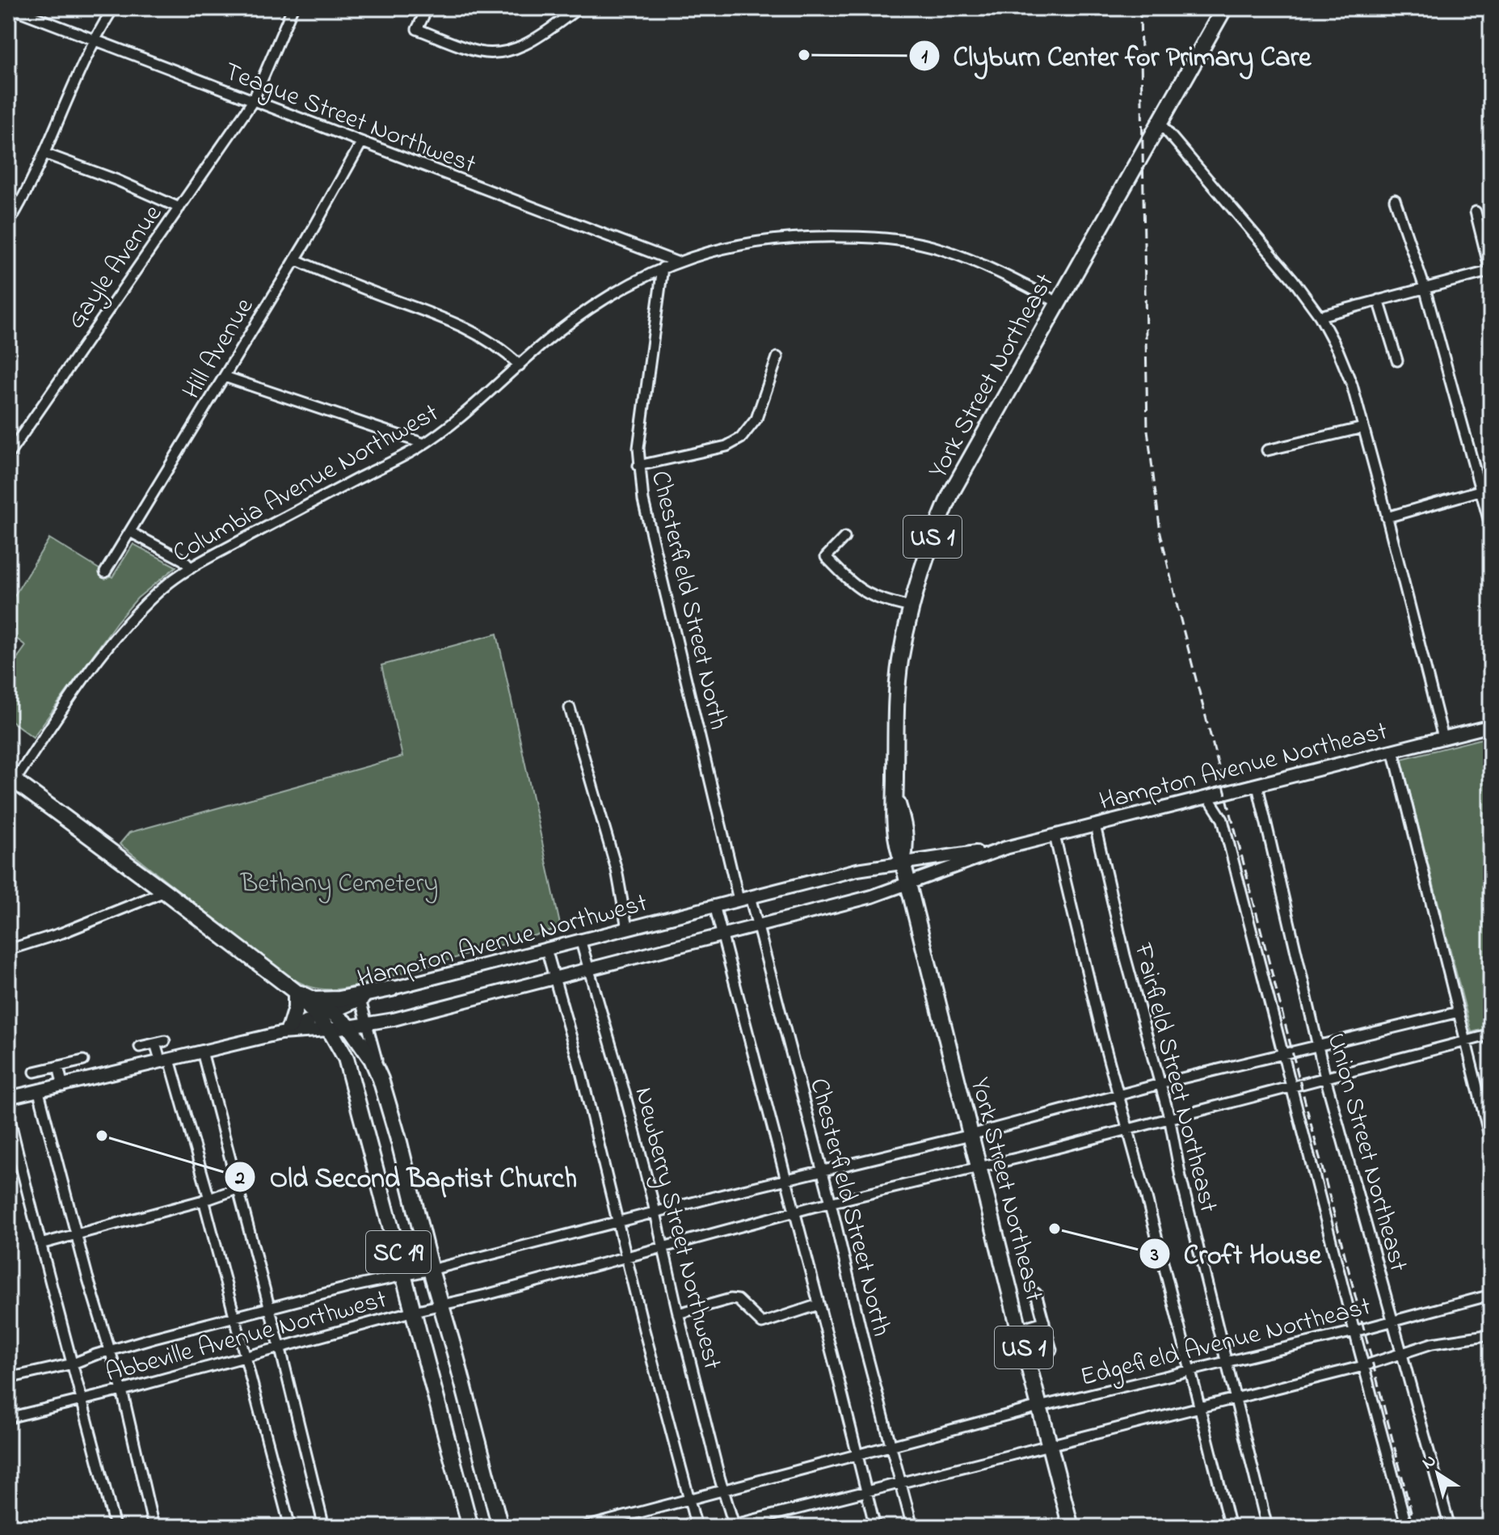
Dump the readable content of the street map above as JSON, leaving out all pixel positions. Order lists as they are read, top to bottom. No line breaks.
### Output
{"streets":{"main road":["York Street Northeast","US 1","SC 19"],"street":["Teague Street Northwest","Gayle Avenue","Hill Avenue","Columbia Avenue Northwest","Chesterfield Street North","Hampton Avenue Northeast","Hampton Avenue Northwest","Fairfield Street Northeast","Union Street Northeast","Newberry Street Northwest","Abbeville Avenue Northwest","Edgefield Avenue Northeast"]},"crossings":[["Teague Street Northwest","Gayle Avenue"],["Teague Street Northwest","Hill Avenue"],["Teague Street Northwest","Columbia Avenue Northwest"],["York Street Northeast","Columbia Avenue Northwest"],["York Street Northeast","Hampton Avenue Northeast"],["York Street Northeast","Abbeville Avenue Northwest"],["York Street Northeast","Edgefield Avenue Northeast"],["Columbia Avenue Northwest","Chesterfield Street North"],["Columbia Avenue Northwest","SC 19"],["Chesterfield Street North","Hampton Avenue Northeast"],["Chesterfield Street North","Hampton Avenue Northwest"],["Chesterfield Street North","Abbeville Avenue Northwest"],["Chesterfield Street North","Edgefield Avenue Northeast"],["Hampton Avenue Northeast","Hampton Avenue Northwest"],["Hampton Avenue Northeast","Fairfield Street Northeast"],["Hampton Avenue Northeast","Union Street Northeast"],["Hampton Avenue Northwest","Newberry Street Northwest"],["Hampton Avenue Northwest","SC 19"],["Fairfield Street Northeast","Abbeville Avenue Northwest"],["Fairfield Street Northeast","Edgefield Avenue Northeast"],["Union Street Northeast","Abbeville Avenue Northwest"],["Union Street Northeast","Edgefield Avenue Northeast"],["Newberry Street Northwest","Abbeville Avenue Northwest"],["Newberry Street Northwest","Edgefield Avenue Northeast"],["SC 19","Abbeville Avenue Northwest"]],"parks":["Bethany Cemetery"],"places":["Clyburn Center for Primary Care","Old Second Baptist Church","Croft House"],"north":"top left"}
